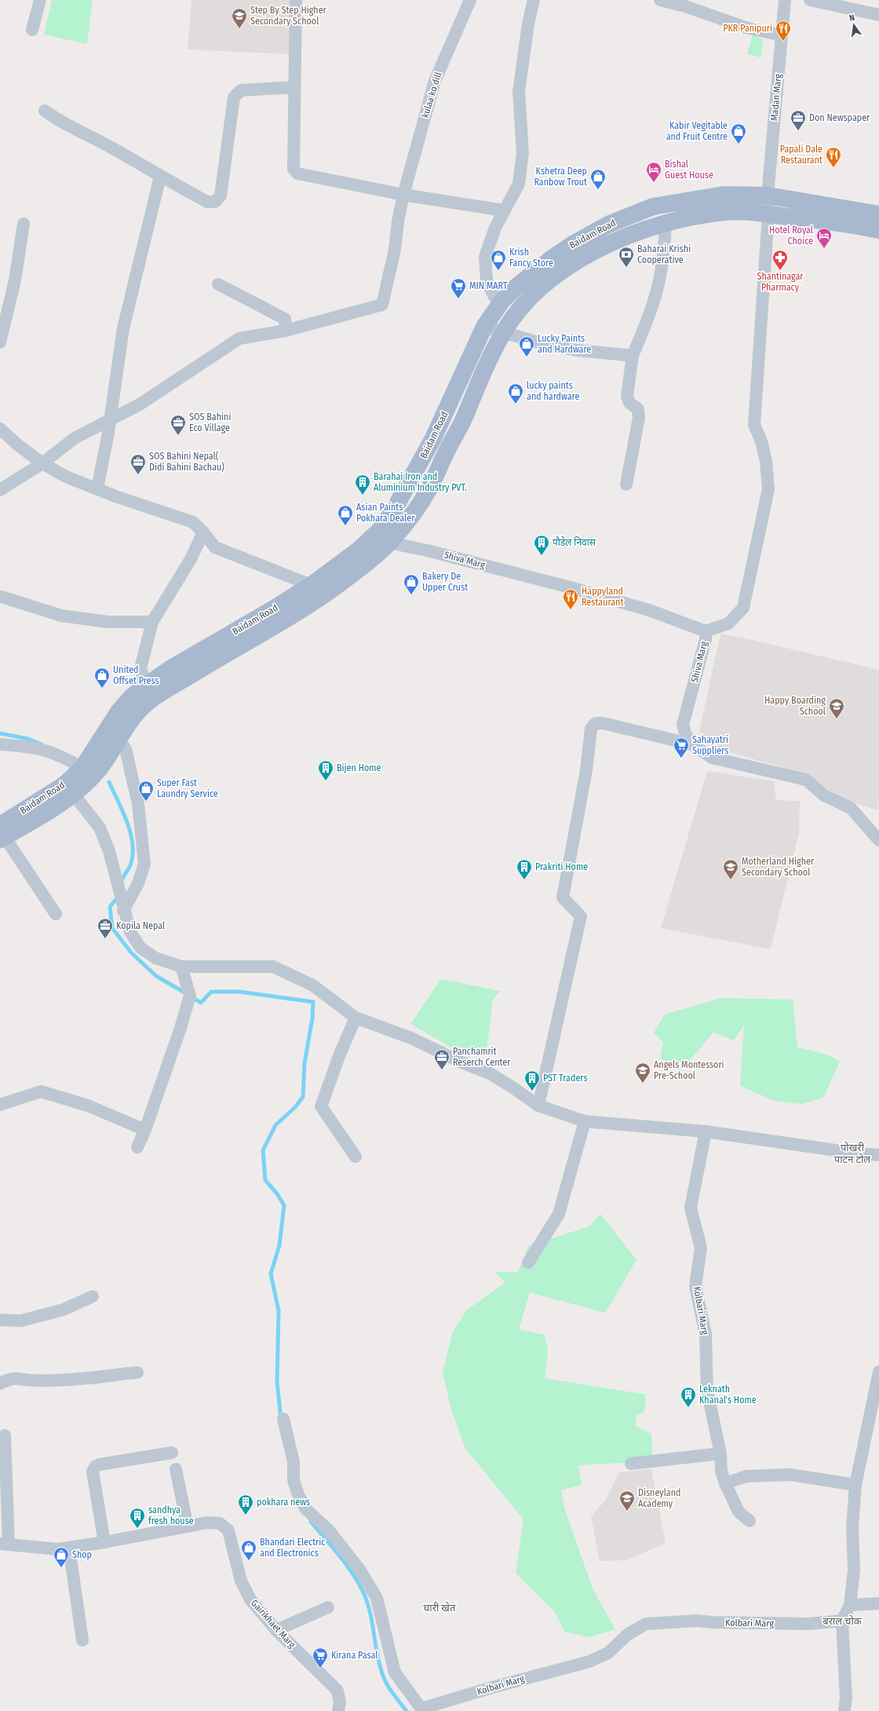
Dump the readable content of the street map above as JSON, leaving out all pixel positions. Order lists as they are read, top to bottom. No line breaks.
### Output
{"streets":{"main road":["Baidam Road"],"street":["kulaa ko dill","Madan Marg","Shiva Marg","Kolbari Marg","Gairikhaet Marg"]},"crossings":[["Madan Marg","Baidam Road"],["Madan Marg","Shiva Marg"],["Baidam Road","Shiva Marg"]],"districts":["पोखरी पाटन टोल","घारी खेत","बराल चोक"],"places":{"school or university":["Step By Step Higher Secondary School","Happy Boarding School","Motherland Higher Secondary School","Angels Montessori Pre-School","Disneyland Academy"],"restaurant":["PKR Panipuri","Papali Dale Restaurant","Happyland Restaurant"],"office":["Don Newspaper","SOS Bahini Eco Village","SOS Bahini Nepal( Didi Bahini Bachau)","Kopila Nepal","Panchamrit Reserch Center"],"shop":["Kabir Vegitable and Fruit Centre","Kshetra Deep Ranbow Trout","Krish Fancy Store","Lucky Paints and Hardware","lucky paints and hardware","Asian Paints Pokhara Dealer","Bakery De Upper Crust","United Offset Press","Super Fast Laundry Service","Bhandari Electric and Electronics","Shop"],"hotel":["Bishal Guest House","Hotel Royal Choice"],"bank":["Baharai Krishi Cooperative"],"pharmacy":["Shantinagar Pharmacy"],"supermarket":["MIN MART","Sahayatri Suppliers","Kirana Pasal"],"building":["Barahai Iron and Aluminium Industry PVT.","पौडेल निवास","Bijen Home","Prakriti Home","PST Traders","Leknath Khanal's Home","pokhara news","sandhya fresh house"]},"north":"top"}
